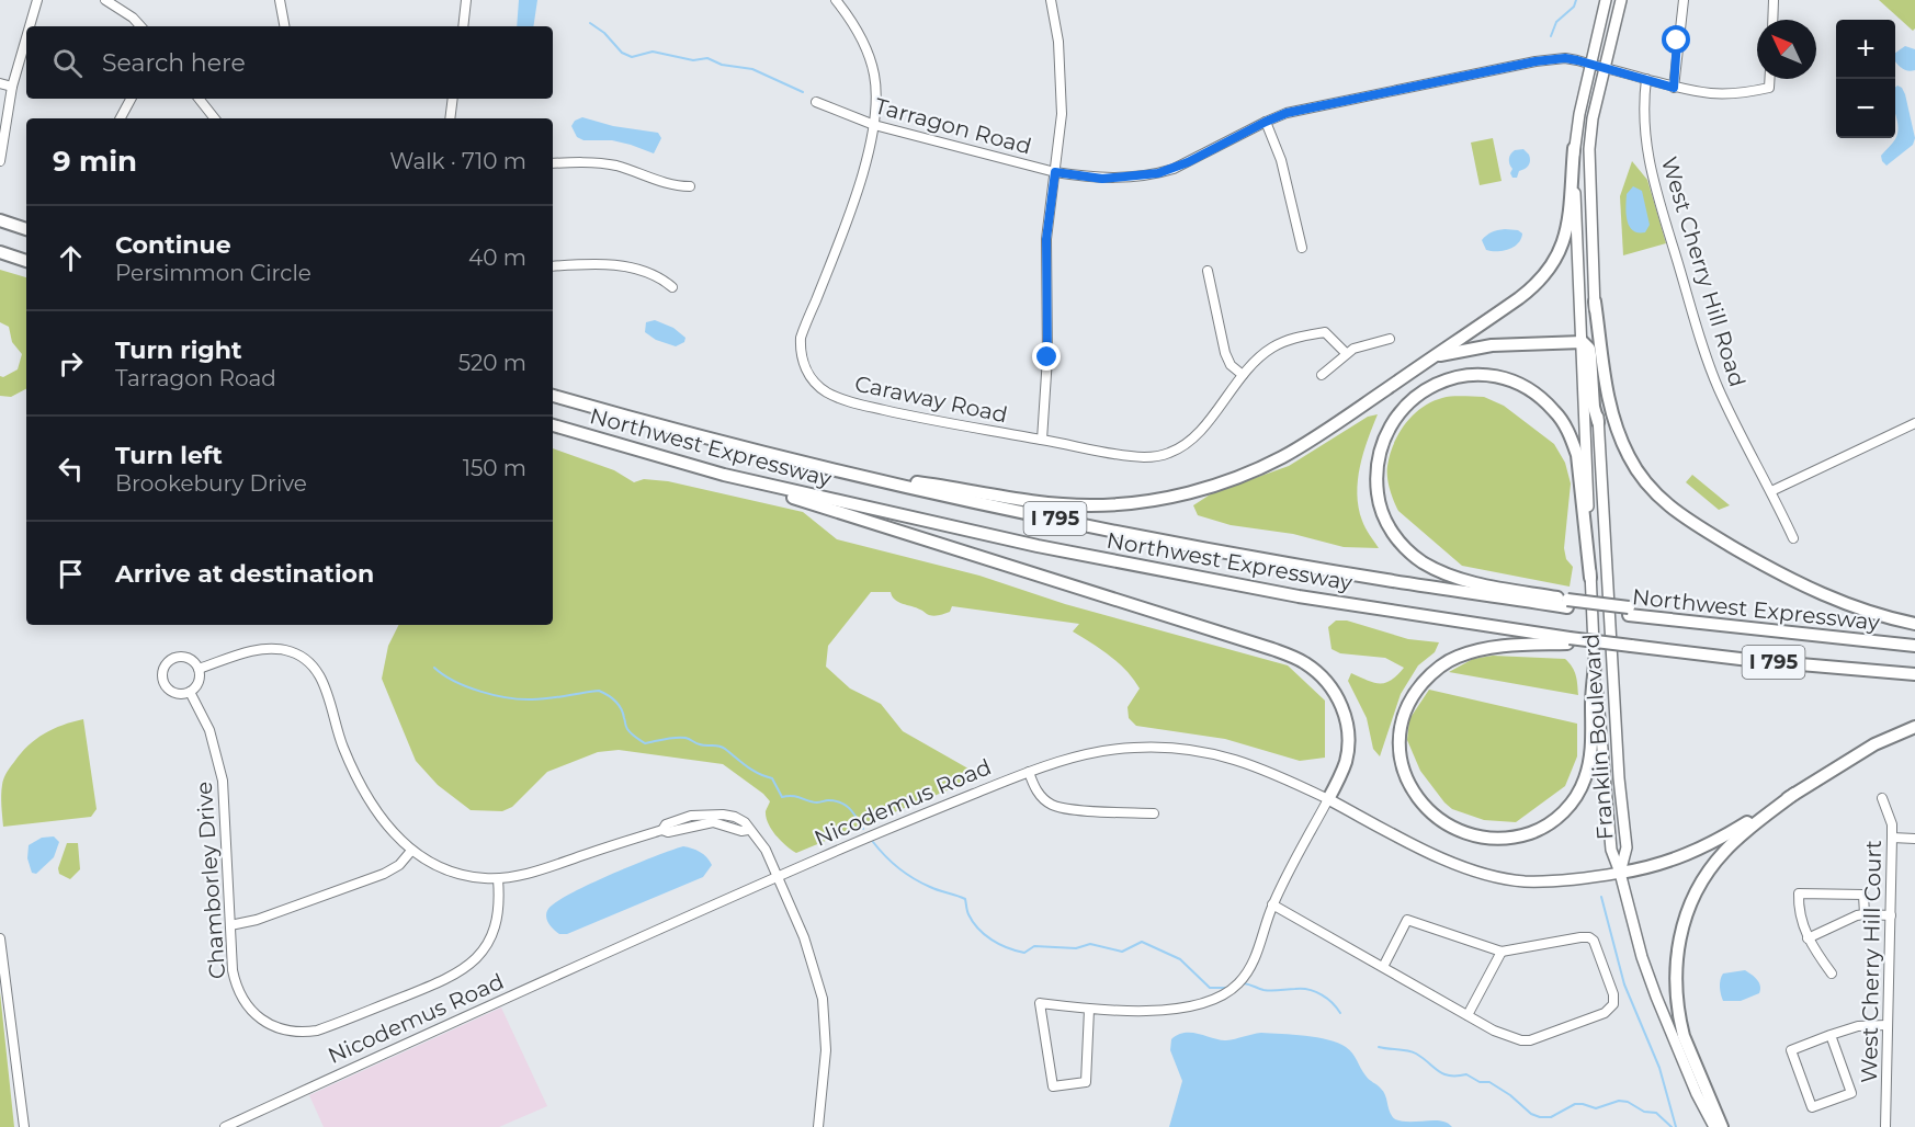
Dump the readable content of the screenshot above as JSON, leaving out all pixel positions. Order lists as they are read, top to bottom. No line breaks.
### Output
{"streets":{"highway":["Northwest Expressway","I 795"],"main road":["Franklin Boulevard","Nicodemus Road"],"street":["Tarragon Road","West Cherry Hill Road","Caraway Road","Chamborley Drive","West Cherry Hill Court"]},"crossings":[["Tarragon Road","West Cherry Hill Road"],["Tarragon Road","Caraway Road"],["Tarragon Road","Franklin Boulevard"],["Franklin Boulevard","Nicodemus Road"]],"north":"top left","page":{"map_buttons":["+","−"],"search":"Search here","heading":["9 min","Walk · 710 m"],"list":[["Continue","Persimmon Circle","40 m"],["Turn right","Tarragon Road","520 m"],["Turn left","Brookebury Drive","150 m"],"Arrive at destination"]}}
